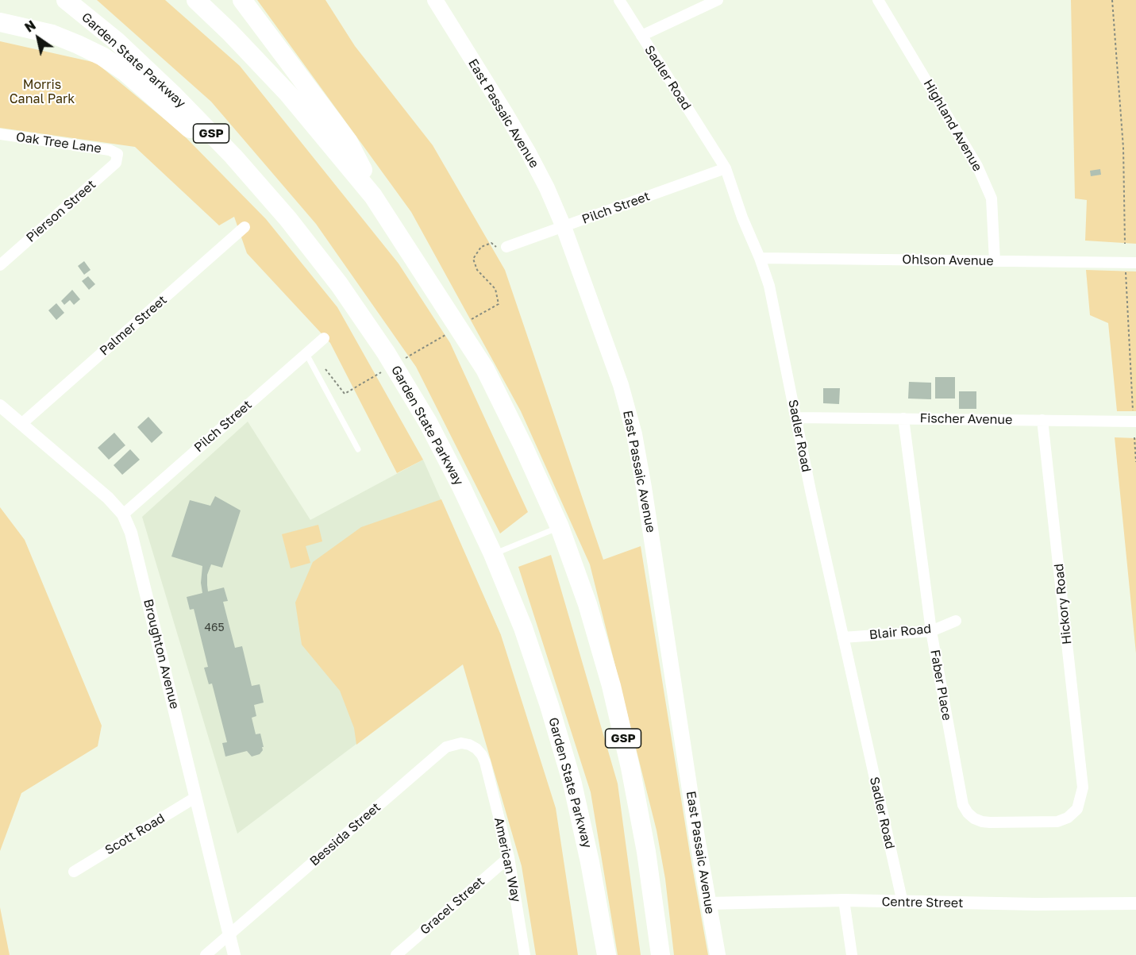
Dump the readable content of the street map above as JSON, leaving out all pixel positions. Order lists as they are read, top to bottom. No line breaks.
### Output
{"streets":{"highway":["Garden State Parkway","GSP"],"main road":["East Passaic Avenue"],"street":["Sadler Road","Highland Avenue","Oak Tree Lane","Pilch Street","Pierson Street","Ohlson Avenue","Palmer Street","Fischer Avenue","Hickory Road","Blair Road","Broughton Avenue","Faber Place","Scott Road","Bessida Street","American Way","Centre Street","Gracel Street"]},"crossings":[["Sadler Road","Pilch Street"],["Sadler Road","Ohlson Avenue"],["Sadler Road","Fischer Avenue"],["Sadler Road","Blair Road"],["Sadler Road","Centre Street"],["East Passaic Avenue","Pilch Street"],["East Passaic Avenue","Centre Street"],["Highland Avenue","Ohlson Avenue"],["Oak Tree Lane","Pierson Street"],["Pilch Street","Broughton Avenue"],["Palmer Street","Broughton Avenue"],["Fischer Avenue","Hickory Road"],["Fischer Avenue","Faber Place"],["Hickory Road","Faber Place"],["Blair Road","Faber Place"],["Broughton Avenue","Scott Road"],["Broughton Avenue","Bessida Street"],["Bessida Street","American Way"],["American Way","Gracel Street"]],"parks":["Morris Canal Park"],"house_numbers":["465"],"north":"top left"}
